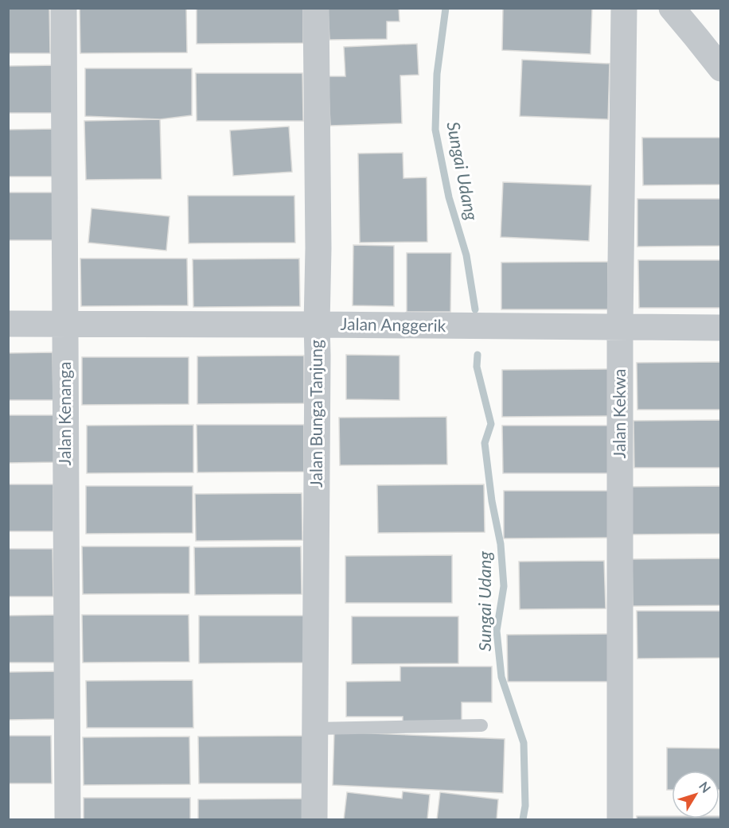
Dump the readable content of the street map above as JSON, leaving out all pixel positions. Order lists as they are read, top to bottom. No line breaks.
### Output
{"streets":{"street":["Jalan Anggerik","Jalan Kenanga","Jalan Bunga Tanjung","Jalan Kekwa"]},"crossings":[["Jalan Anggerik","Jalan Kenanga"],["Jalan Anggerik","Jalan Bunga Tanjung"],["Jalan Anggerik","Jalan Kekwa"]],"water":["Sungai Udang"],"north":"top right"}
